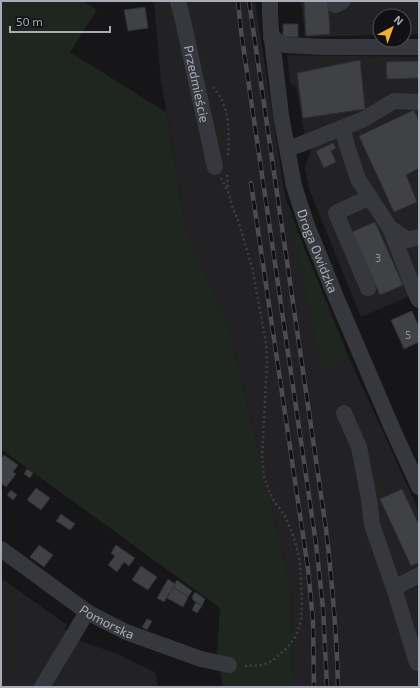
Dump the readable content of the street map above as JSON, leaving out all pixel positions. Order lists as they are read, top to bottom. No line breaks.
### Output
{"streets":{"street":["Przedmieście","Droga Owidzka","Pomorska"]},"house_numbers":["3","5"],"scale_bar":"50 m","north":"top right"}
